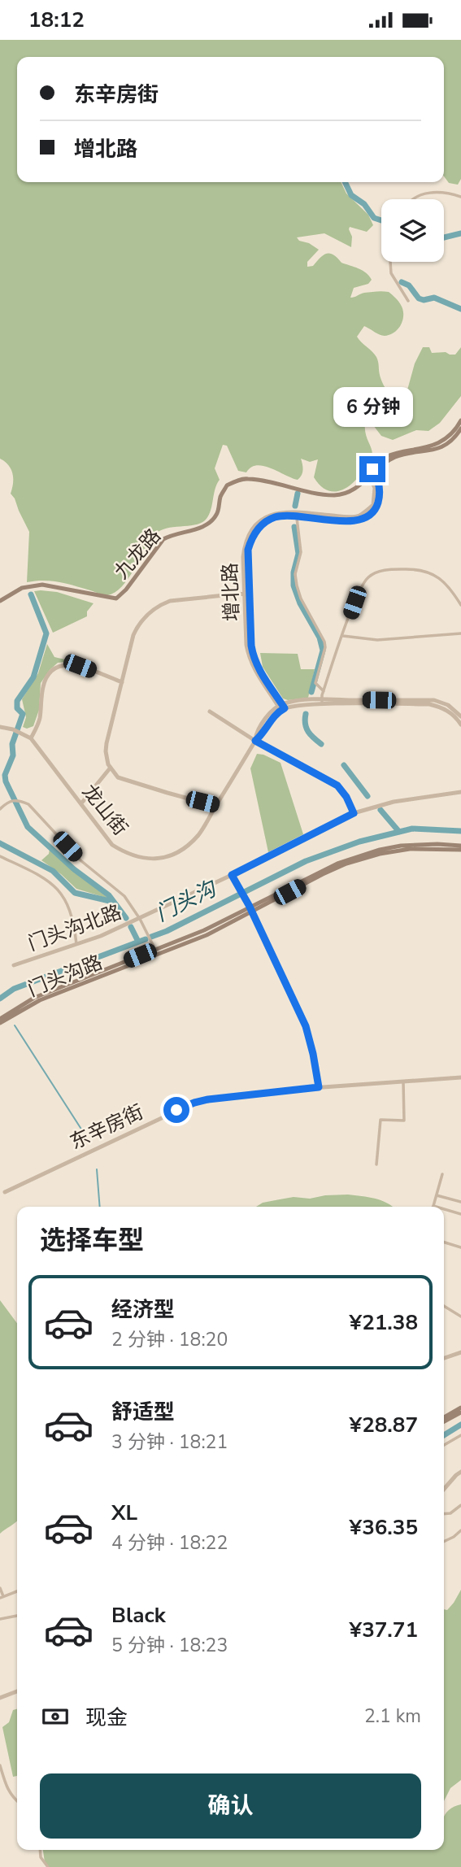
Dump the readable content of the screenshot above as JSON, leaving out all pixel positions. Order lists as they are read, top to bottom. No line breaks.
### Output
{"streets":{"main road":["九龙路","门头沟路"],"street":["增北路","龙山街","门头沟北路","东辛房街"]},"crossings":[["九龙路","增北路"],["增北路","龙山街"]],"water":["门头沟"],"page":{"status":"18:12","banner":["东辛房街","增北路"],"bubble":"6 分钟","heading":"选择车型","list":[{"name":"经济型","note":"2 分钟 · 18:20","value":"¥21.38"},{"name":"舒适型","note":"3 分钟 · 18:21","value":"¥28.87"},{"name":"XL","note":"4 分钟 · 18:22","value":"¥36.35"},{"name":"Black","note":"5 分钟 · 18:23","value":"¥37.71"}],"pay":["现金","2.1 km"],"buttons":"确认"}}
